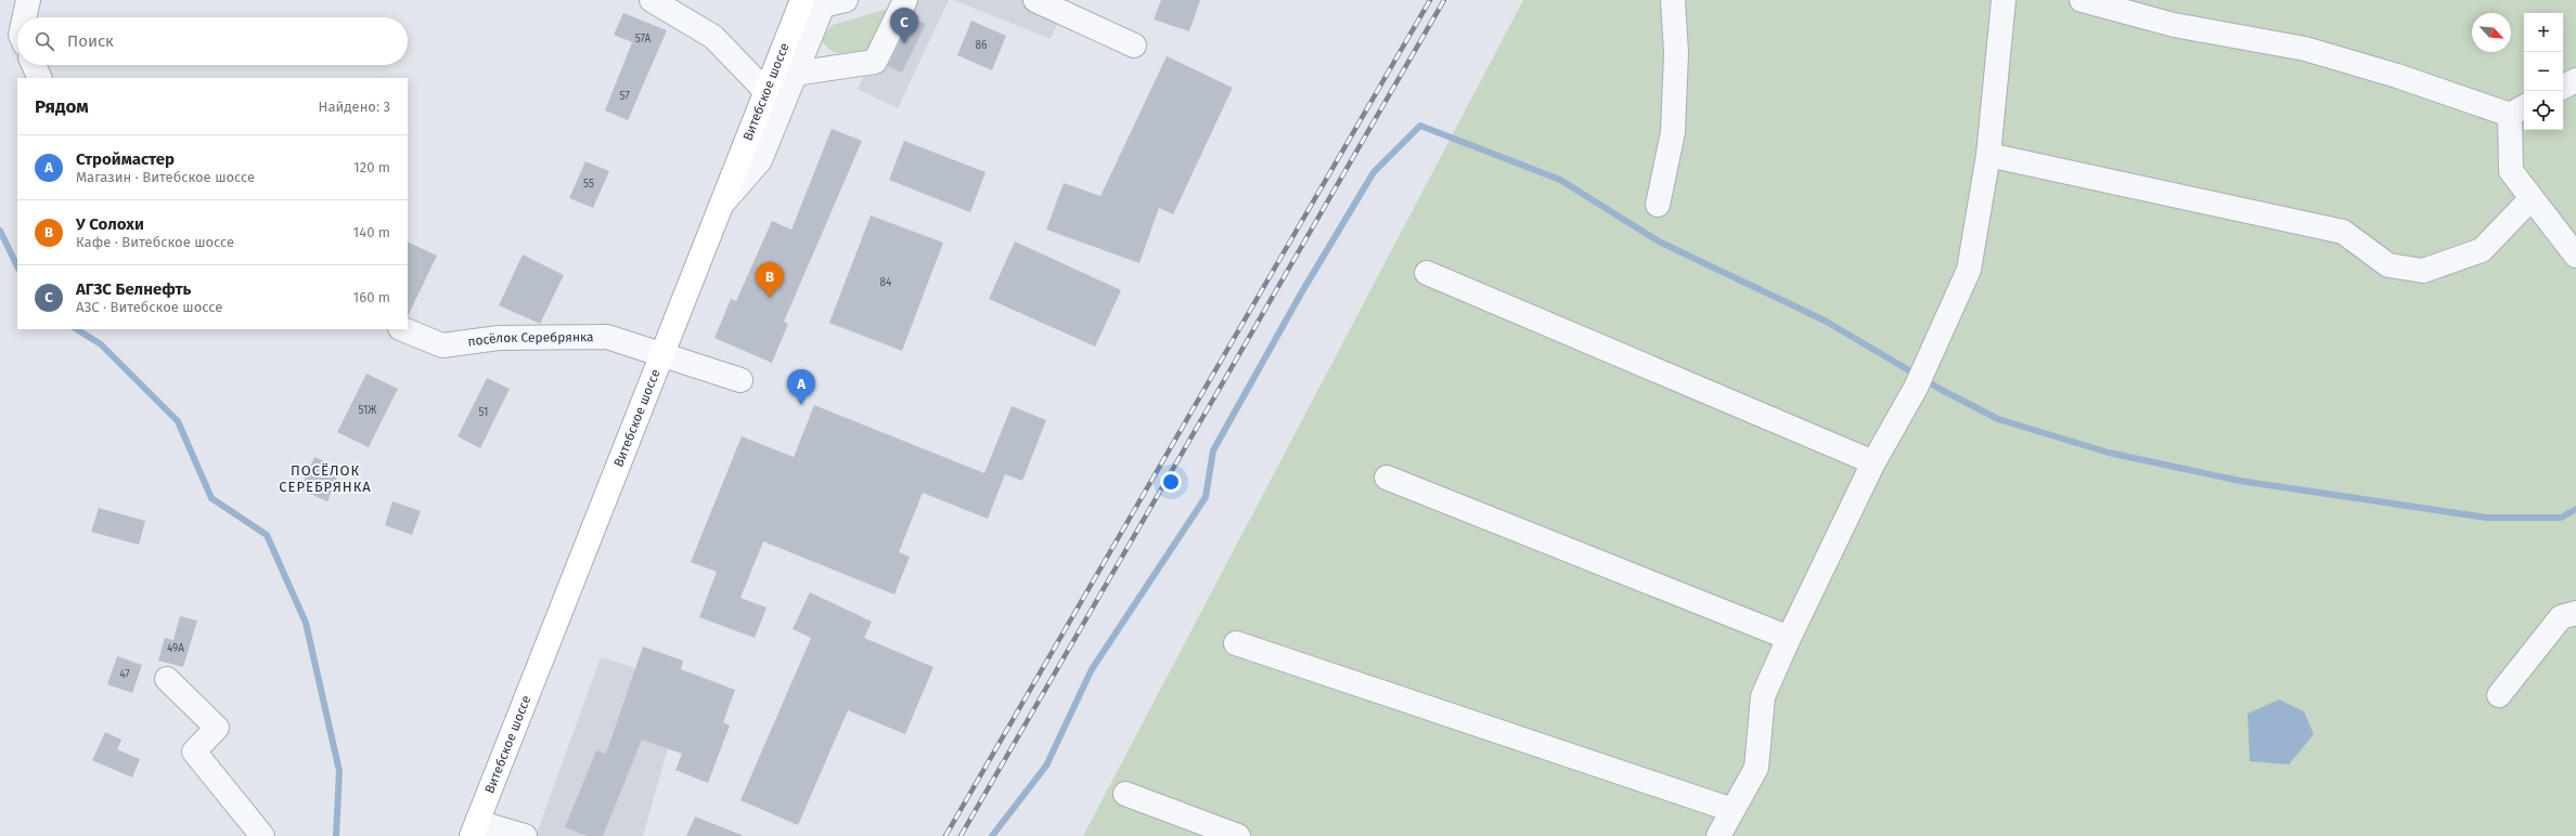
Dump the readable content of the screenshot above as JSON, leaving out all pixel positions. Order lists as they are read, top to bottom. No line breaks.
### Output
{"streets":{"main road":["Витебское шоссе"],"street":["посёлок Серебрянка"]},"crossings":[["Витебское шоссе","посёлок Серебрянка"]],"districts":["ПОСЁЛОК СЕРЕБРЯНКА"],"house_numbers":["57А","86","57","55","84","51Ж","51","49А","47"],"north":"bottom right","page":{"pins":["C","B","A"],"map_buttons":["+","−"],"search":"Поиск","heading":["Рядом","Найдено: 3"],"list":[{"mark":"A","name":"Строймастер","note":"Магазин · Витебское шоссе","value":"120 m"},{"mark":"B","name":"У Солохи","note":"Кафе · Витебское шоссе","value":"140 m"},{"mark":"C","name":"АГЗС Белнефть","note":"АЗС · Витебское шоссе","value":"160 m"}]}}
